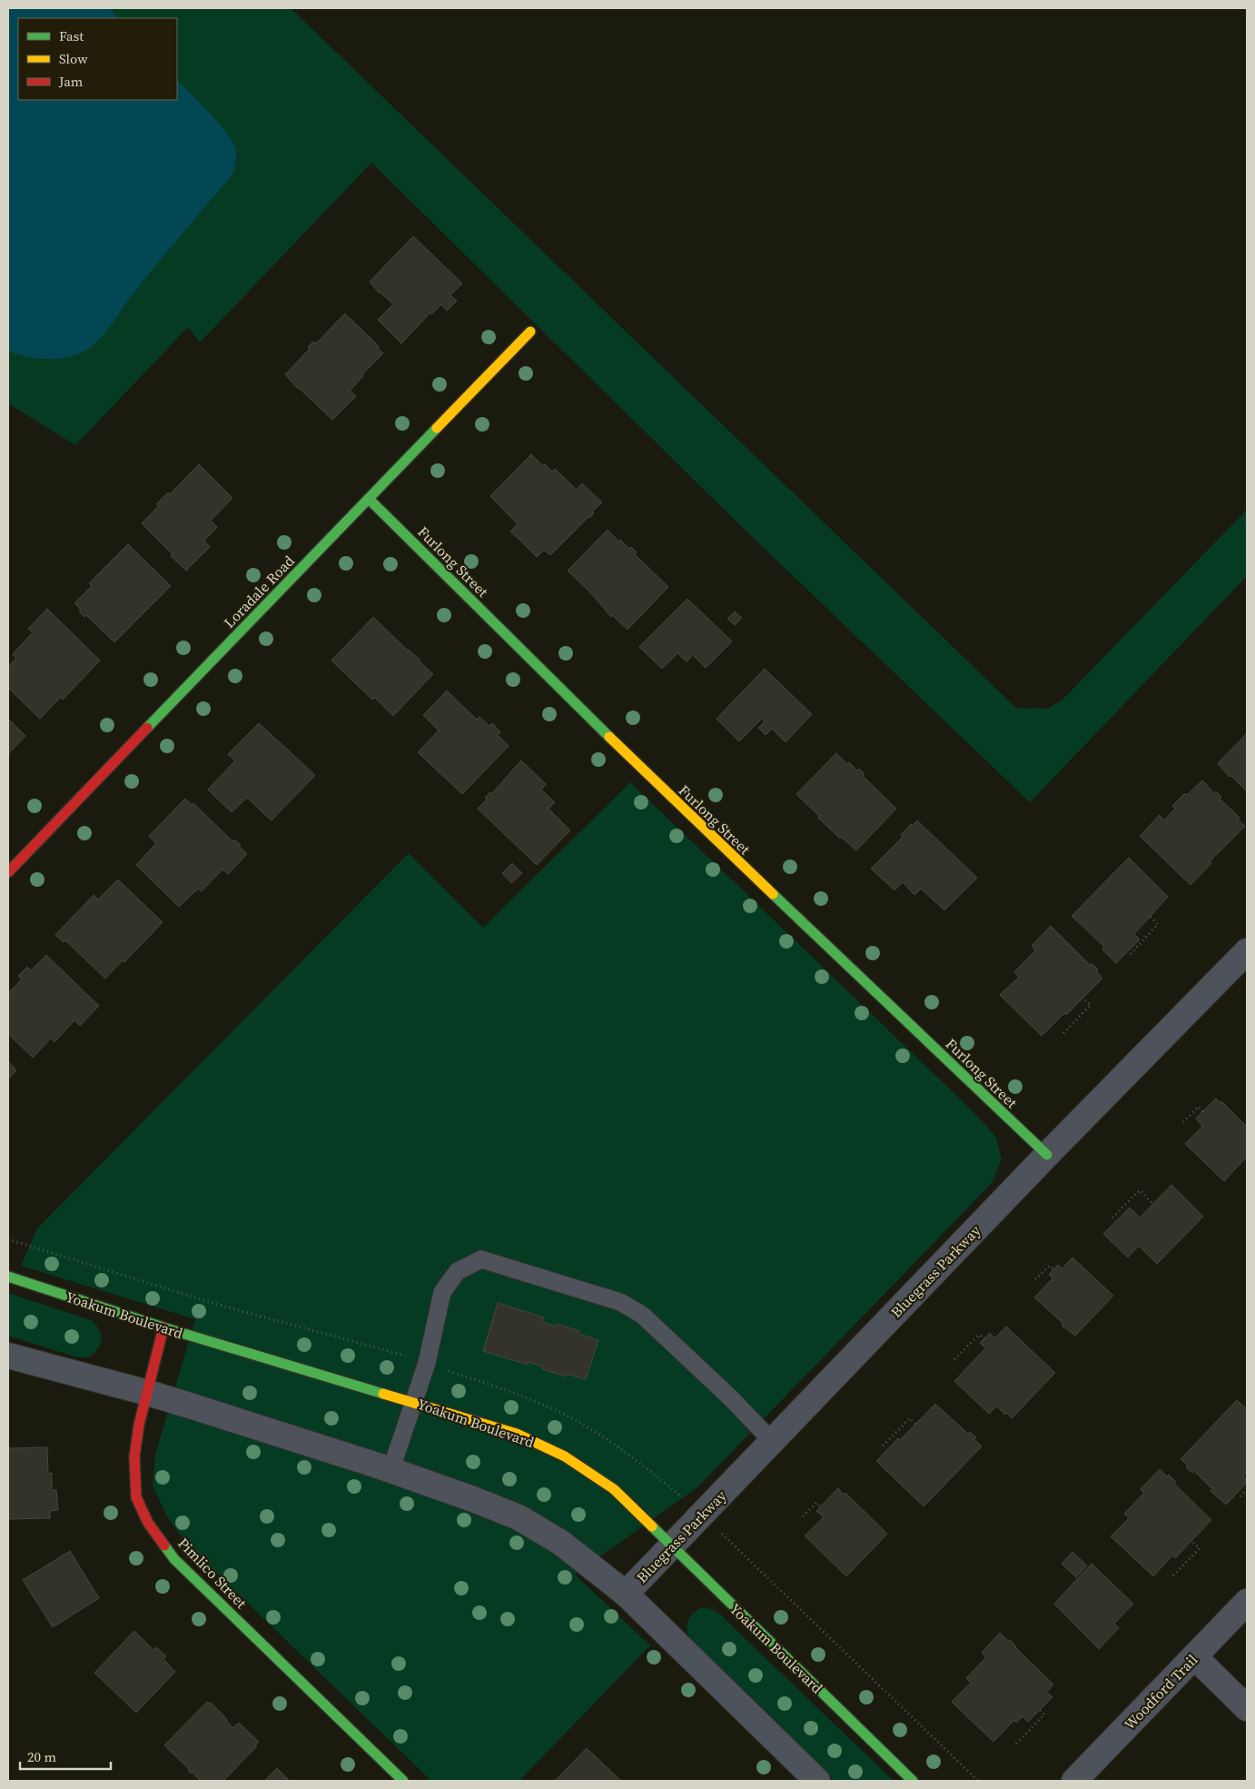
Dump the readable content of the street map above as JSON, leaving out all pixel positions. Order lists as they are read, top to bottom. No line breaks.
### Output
{"streets":{"street":["Furlong Street","Loradale Road","Bluegrass Parkway","Yoakum Boulevard","Pimlico Street","Woodford Trail"]},"crossings":[["Furlong Street","Loradale Road"],["Furlong Street","Bluegrass Parkway"],["Bluegrass Parkway","Yoakum Boulevard"],["Yoakum Boulevard","Pimlico Street"]],"legend":["Fast","Slow","Jam"],"scale_bar":"20 m"}
